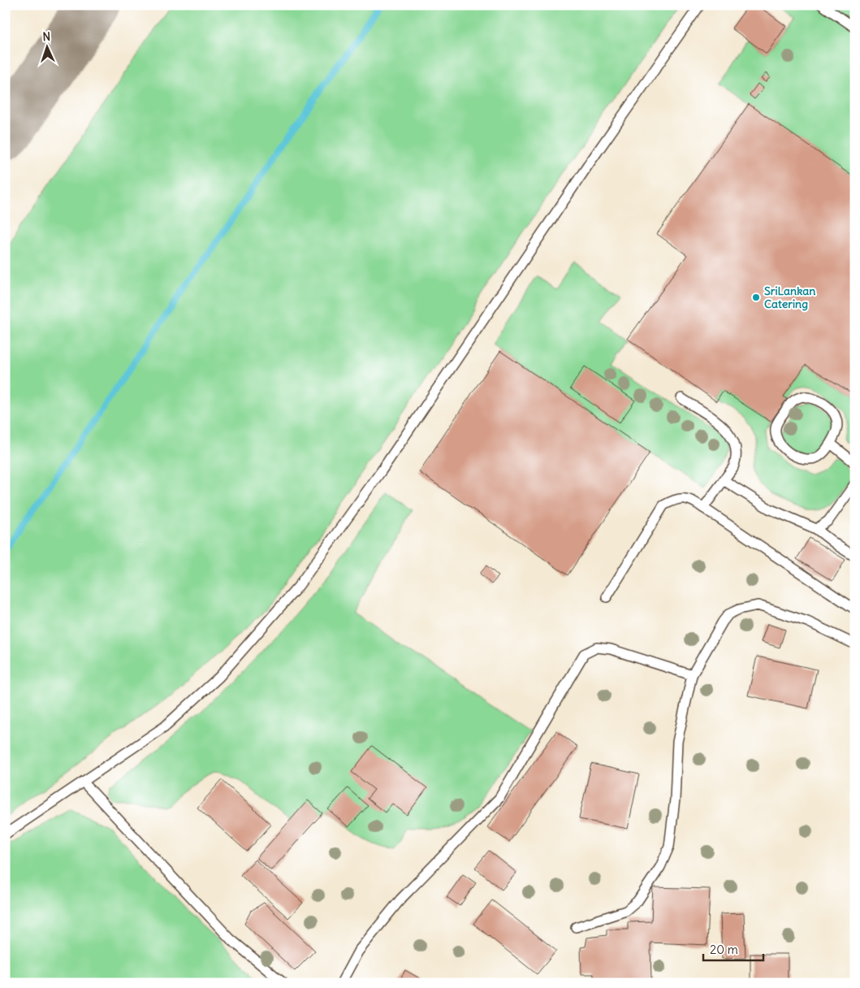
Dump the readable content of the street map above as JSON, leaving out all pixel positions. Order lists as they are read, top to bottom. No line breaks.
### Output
{"places":["SriLankan Catering"],"scale_bar":"20 m","north":"top"}
